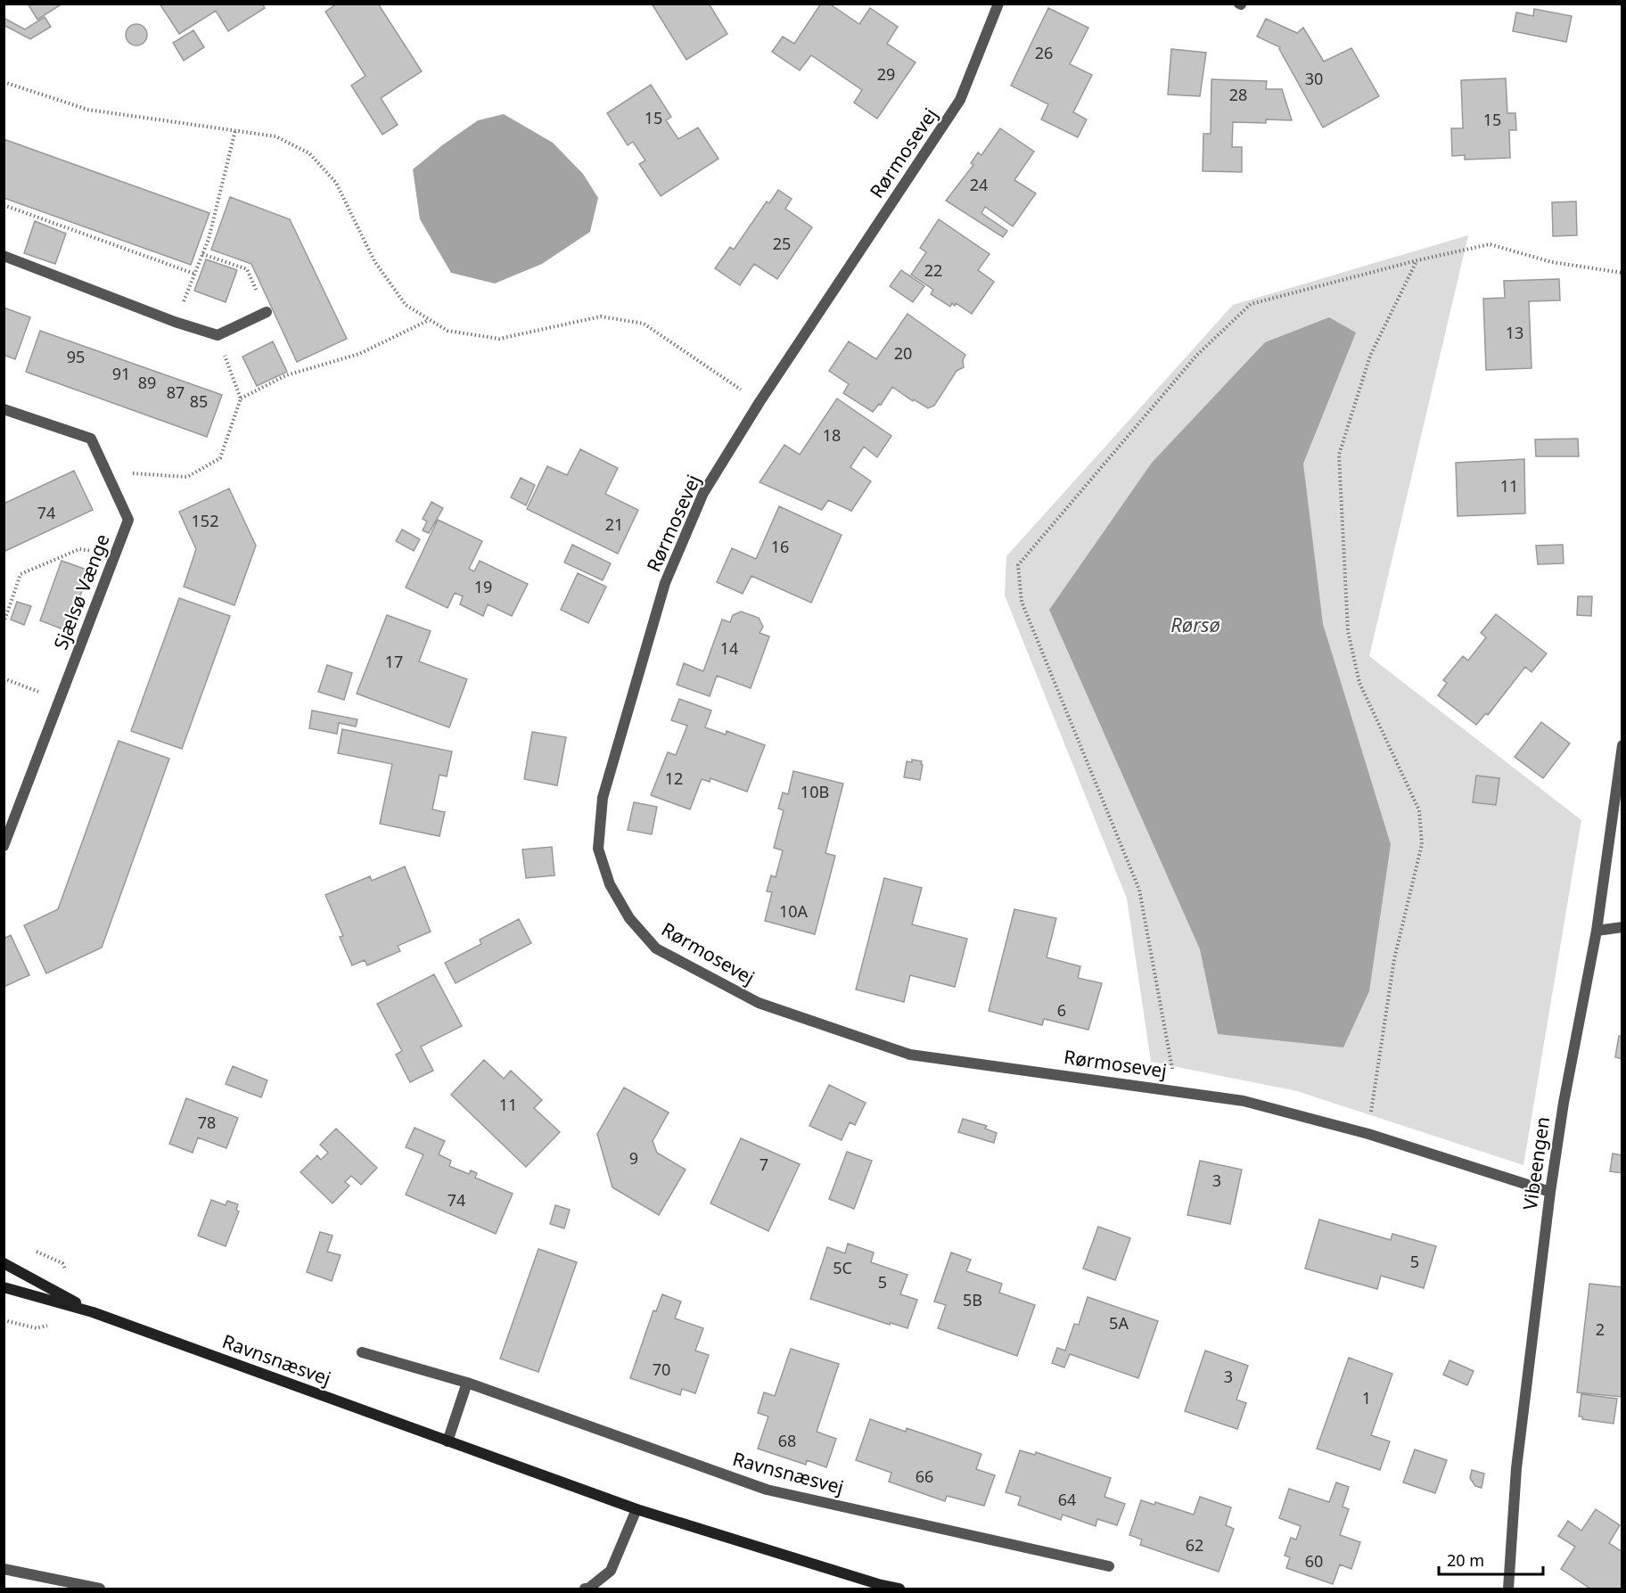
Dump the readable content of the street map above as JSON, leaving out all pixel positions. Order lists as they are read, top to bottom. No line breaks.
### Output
{"streets":{"main road":["Ravnsnæsvej"],"street":["Rørmosevej","Sjælsø Vænge","Vibeengen"]},"crossings":[["Rørmosevej","Vibeengen"]],"water":["Rørsø"],"house_numbers":["26","29","30","28","15","15","24","25","22","13","20","95","91","89","87","85","18","11","74","152","21","16","19","14","17","12","10B","10A","6","11","78","9","7","3","74","5","5C","5","5B","5A","2","70","3","1","68","66","64","62","60"],"scale_bar":"20 m"}
